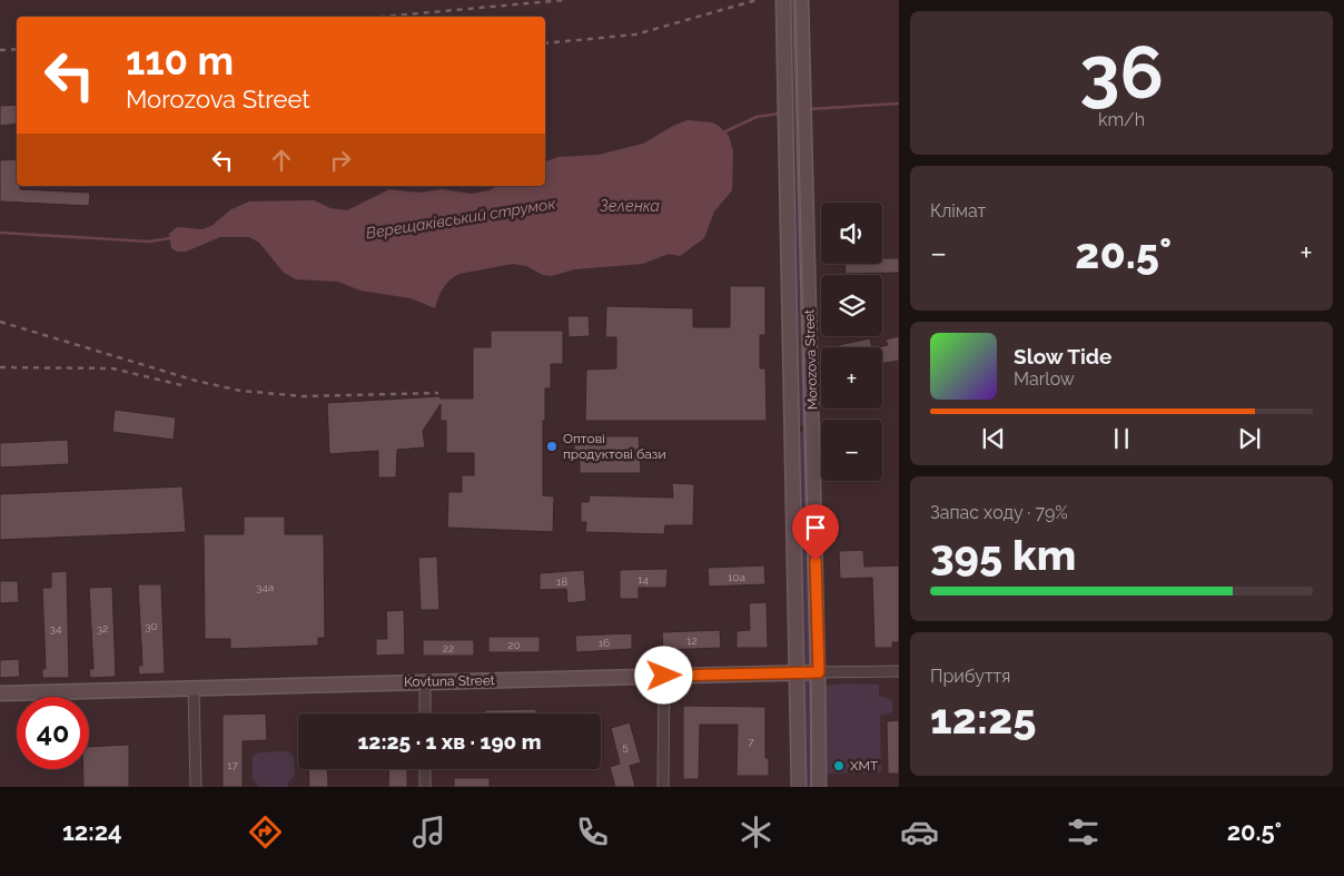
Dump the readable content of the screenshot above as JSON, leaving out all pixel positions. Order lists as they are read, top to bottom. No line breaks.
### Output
{"streets":{"main road":["Morozova Street","Kovtuna Street"]},"crossings":[["Morozova Street","Kovtuna Street"]],"water":["Зеленка","Верещаківський струмок"],"places":["Оптові продуктові бази","ХМТ"],"house_numbers":["10а","14","18","34а","30","34","32","12","16","20","22","7","5","17"],"page":{"tile":[["36","km/h"],"Клімат",["Запас ходу · 79%","395 km"],["Прибуття","12:25"]],"turn":["110 m","Morozova Street"],"map_buttons":["+","−"],"heat":["−","20.5°","+"],"song":["Slow Tide","Marlow"],"limit":"40","trip":"12:25 · 1 хв · 190 m","tabs":["12:24","20.5°"]}}
